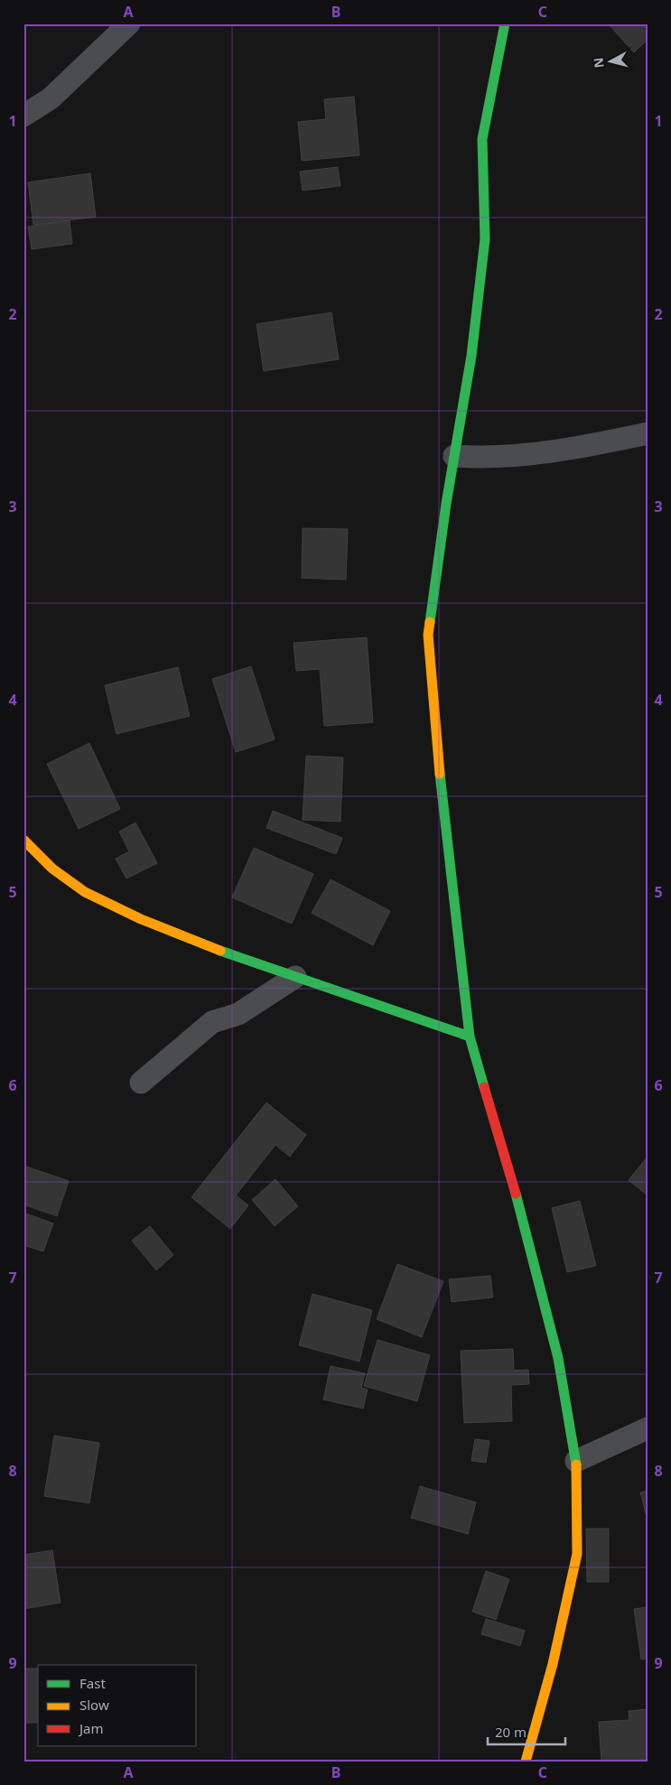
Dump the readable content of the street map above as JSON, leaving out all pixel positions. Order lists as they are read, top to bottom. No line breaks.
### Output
{"legend":["Fast","Slow","Jam"],"scale_bar":"20 m","north":"left","grid":{"columns":["A","B","C"],"rows":["1","2","3","4","5","6","7","8","9"]}}
